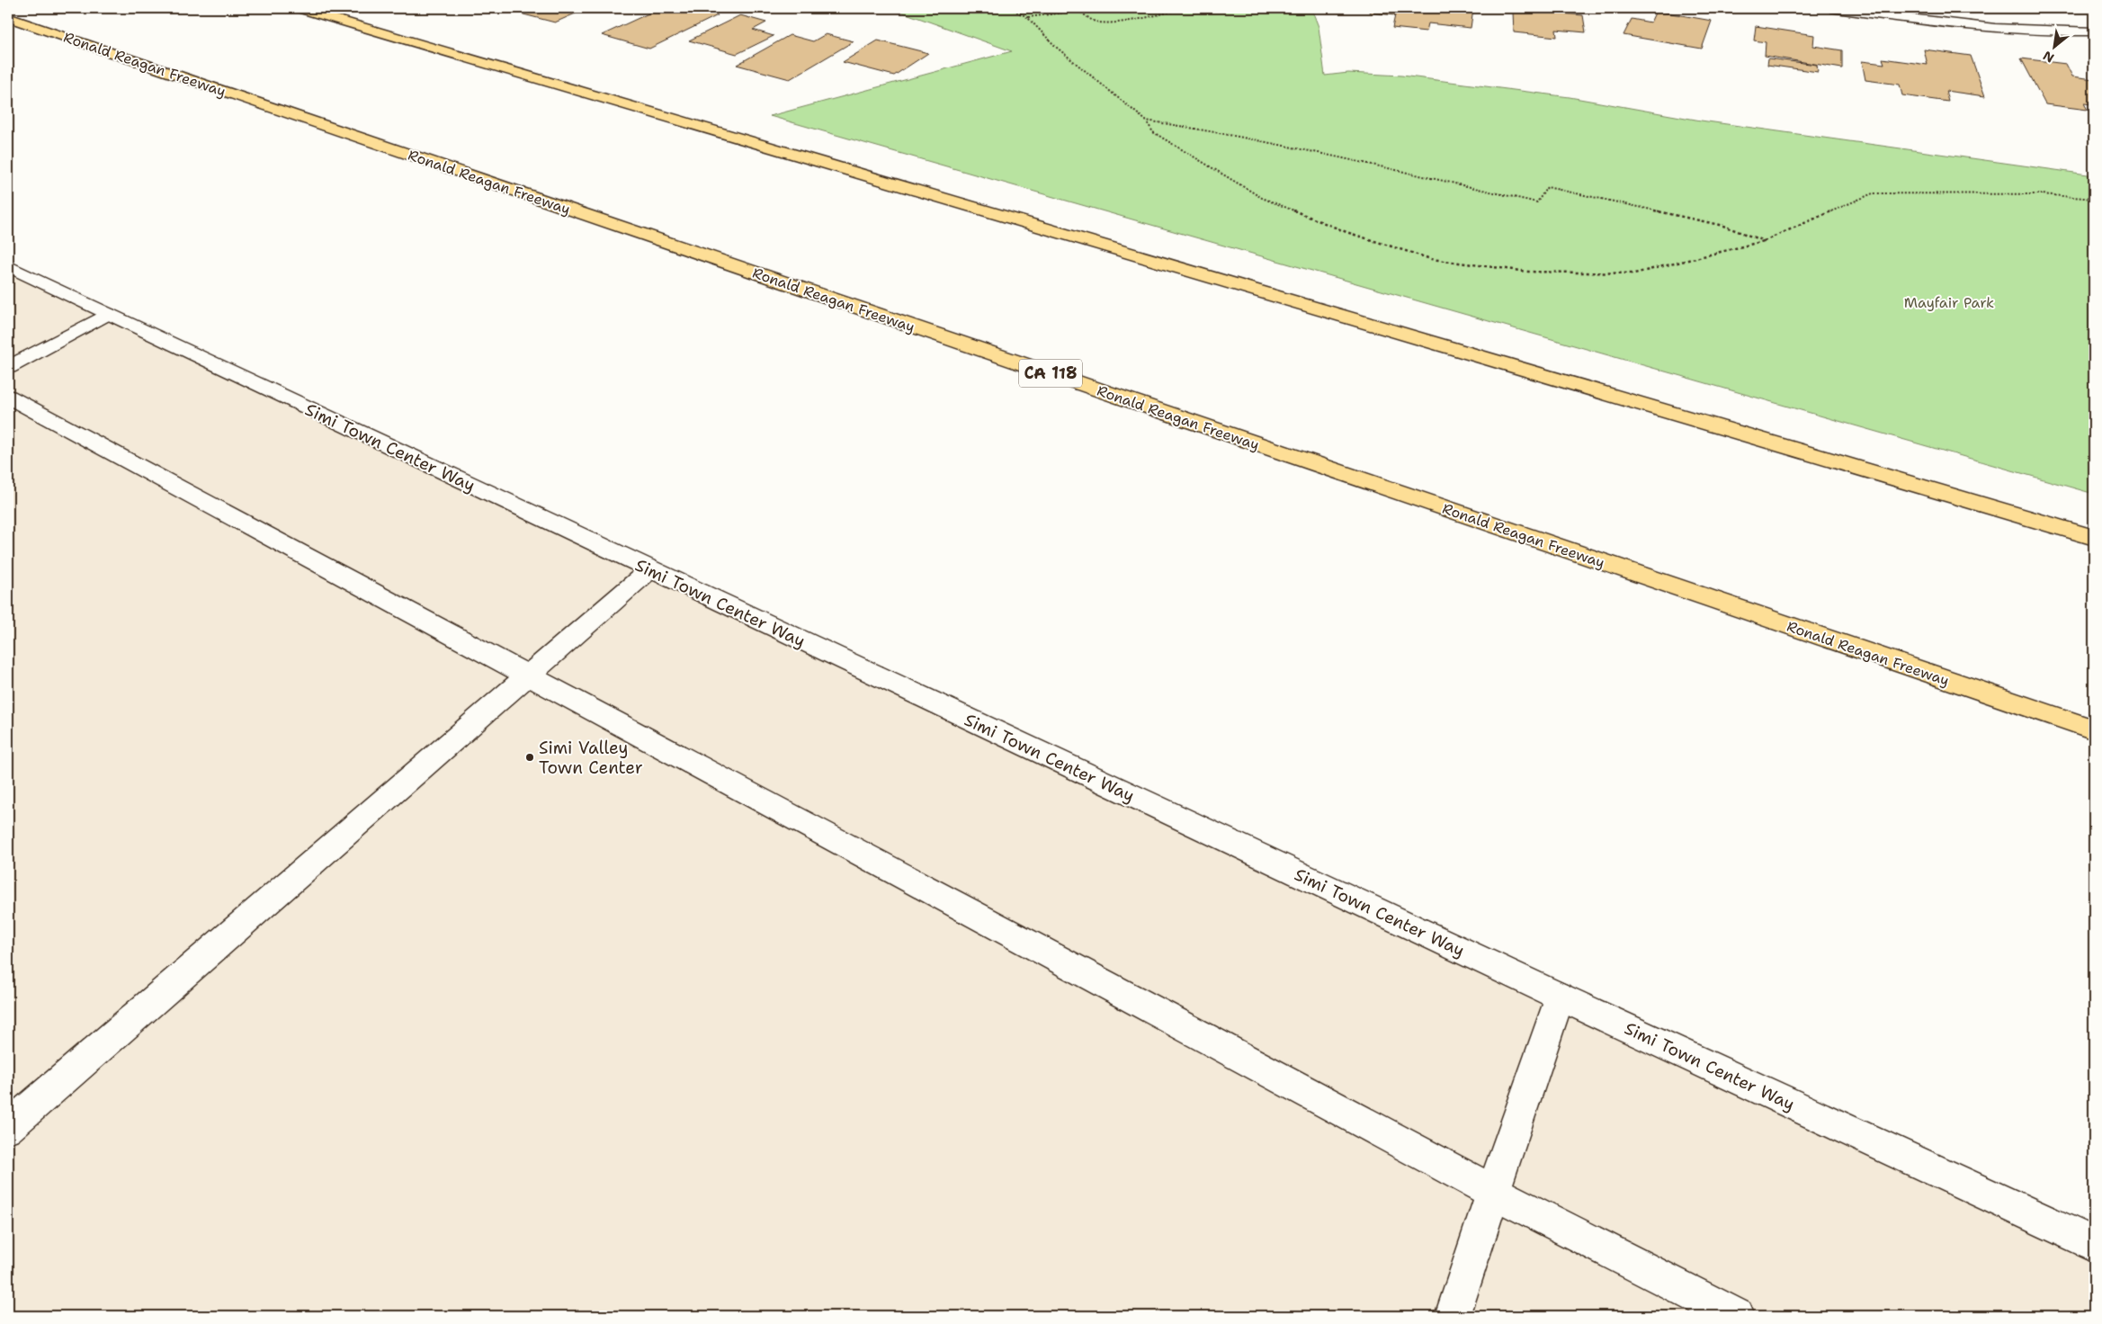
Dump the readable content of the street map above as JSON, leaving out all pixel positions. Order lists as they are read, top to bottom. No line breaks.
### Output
{"streets":{"highway":["Ronald Reagan Freeway","CA 118"],"street":["Simi Town Center Way"]},"parks":["Mayfair Park"],"places":["Simi Valley Town Center"],"north":"bottom left"}
